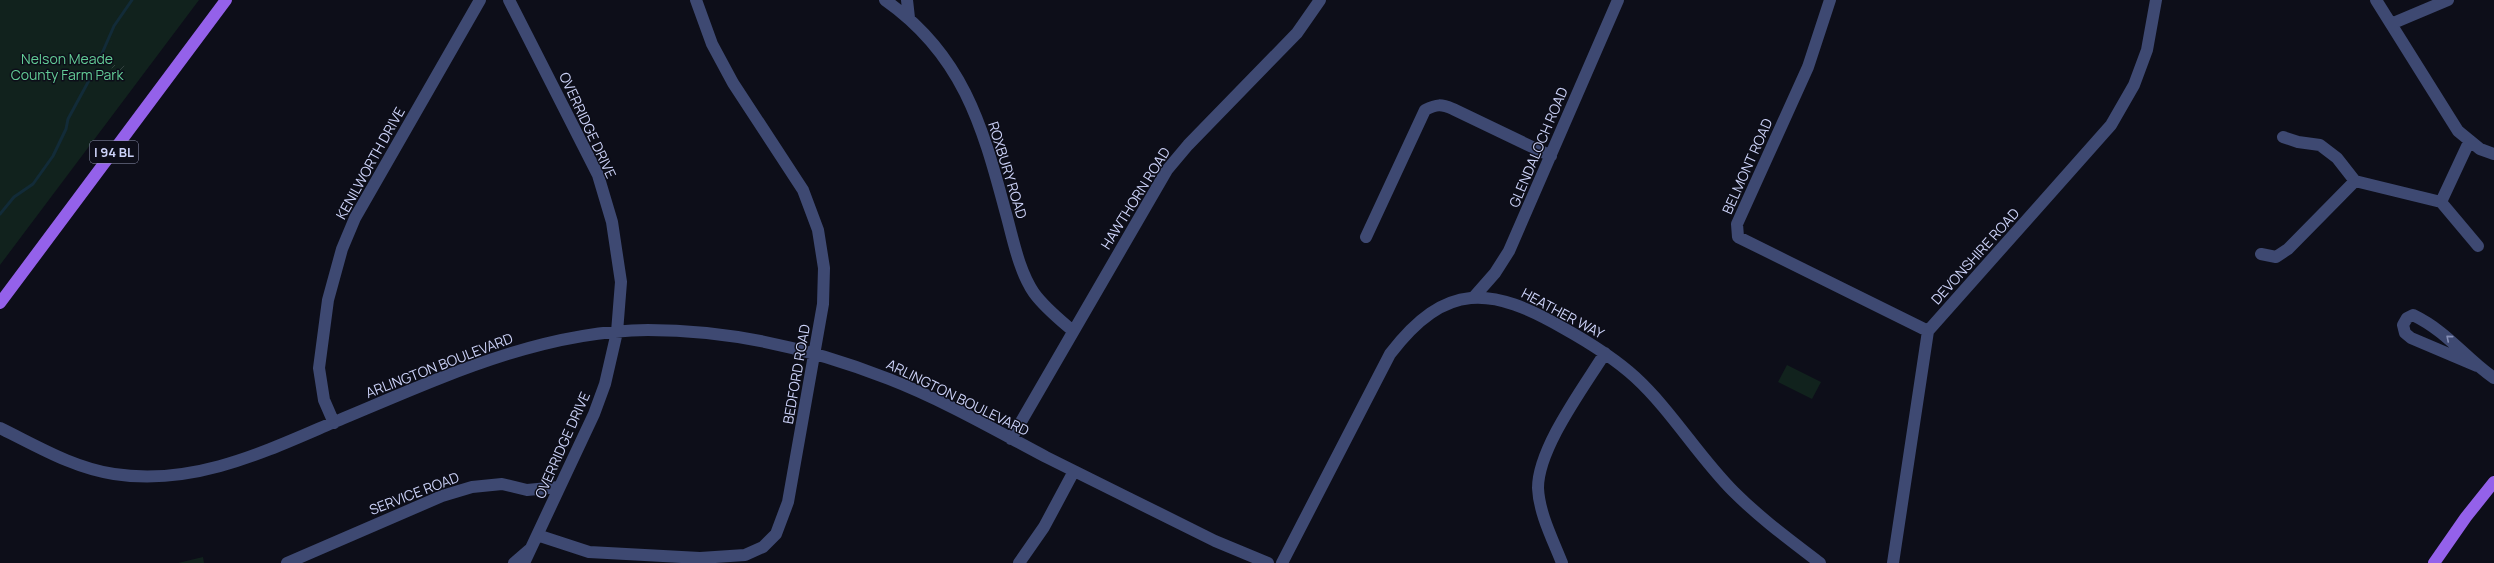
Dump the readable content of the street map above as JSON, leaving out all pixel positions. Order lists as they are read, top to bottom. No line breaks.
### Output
{"streets":{"main road":["I 94 BL"],"street":["OVERRIDGE DRIVE","GLENDALOCH ROAD","KENILWORTH DRIVE","BELMONT ROAD","ROXBURY ROAD","HAWTHORN ROAD","DEVONSHIRE ROAD","HEATHER WAY","ARLINGTON BOULEVARD","BEDFORD ROAD","SERVICE ROAD"]},"crossings":[["OVERRIDGE DRIVE","ARLINGTON BOULEVARD"],["OVERRIDGE DRIVE","BEDFORD ROAD"],["OVERRIDGE DRIVE","SERVICE ROAD"],["GLENDALOCH ROAD","HEATHER WAY"],["KENILWORTH DRIVE","ARLINGTON BOULEVARD"],["BELMONT ROAD","DEVONSHIRE ROAD"],["ROXBURY ROAD","HAWTHORN ROAD"],["HAWTHORN ROAD","ARLINGTON BOULEVARD"],["ARLINGTON BOULEVARD","BEDFORD ROAD"]],"parks":["Nelson Meade County Farm Park"]}
